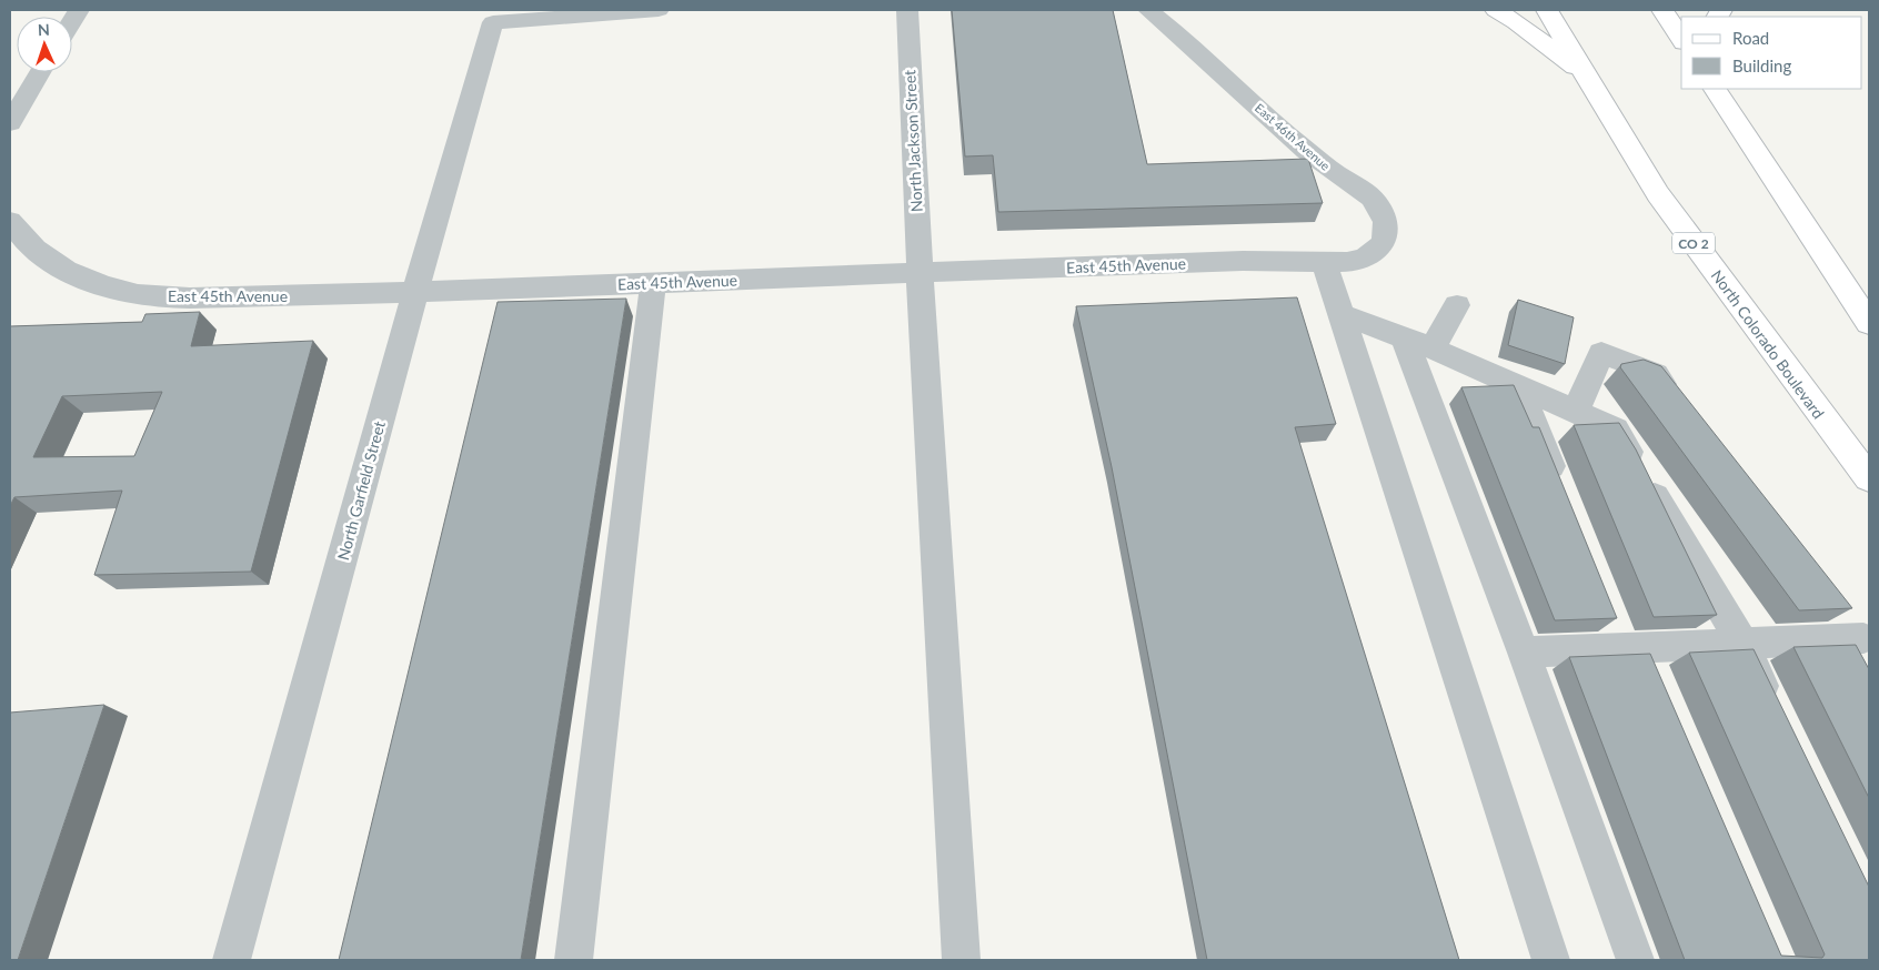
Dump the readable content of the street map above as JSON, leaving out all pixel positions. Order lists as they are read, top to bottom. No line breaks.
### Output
{"streets":{"main road":["CO 2","North Colorado Boulevard"],"street":["East 46th Avenue","North Jackson Street","East 45th Avenue","North Garfield Street"]},"crossings":[["East 46th Avenue","East 45th Avenue"],["North Jackson Street","East 45th Avenue"],["East 45th Avenue","North Garfield Street"]],"legend":["Road","Building"],"north":"top"}
